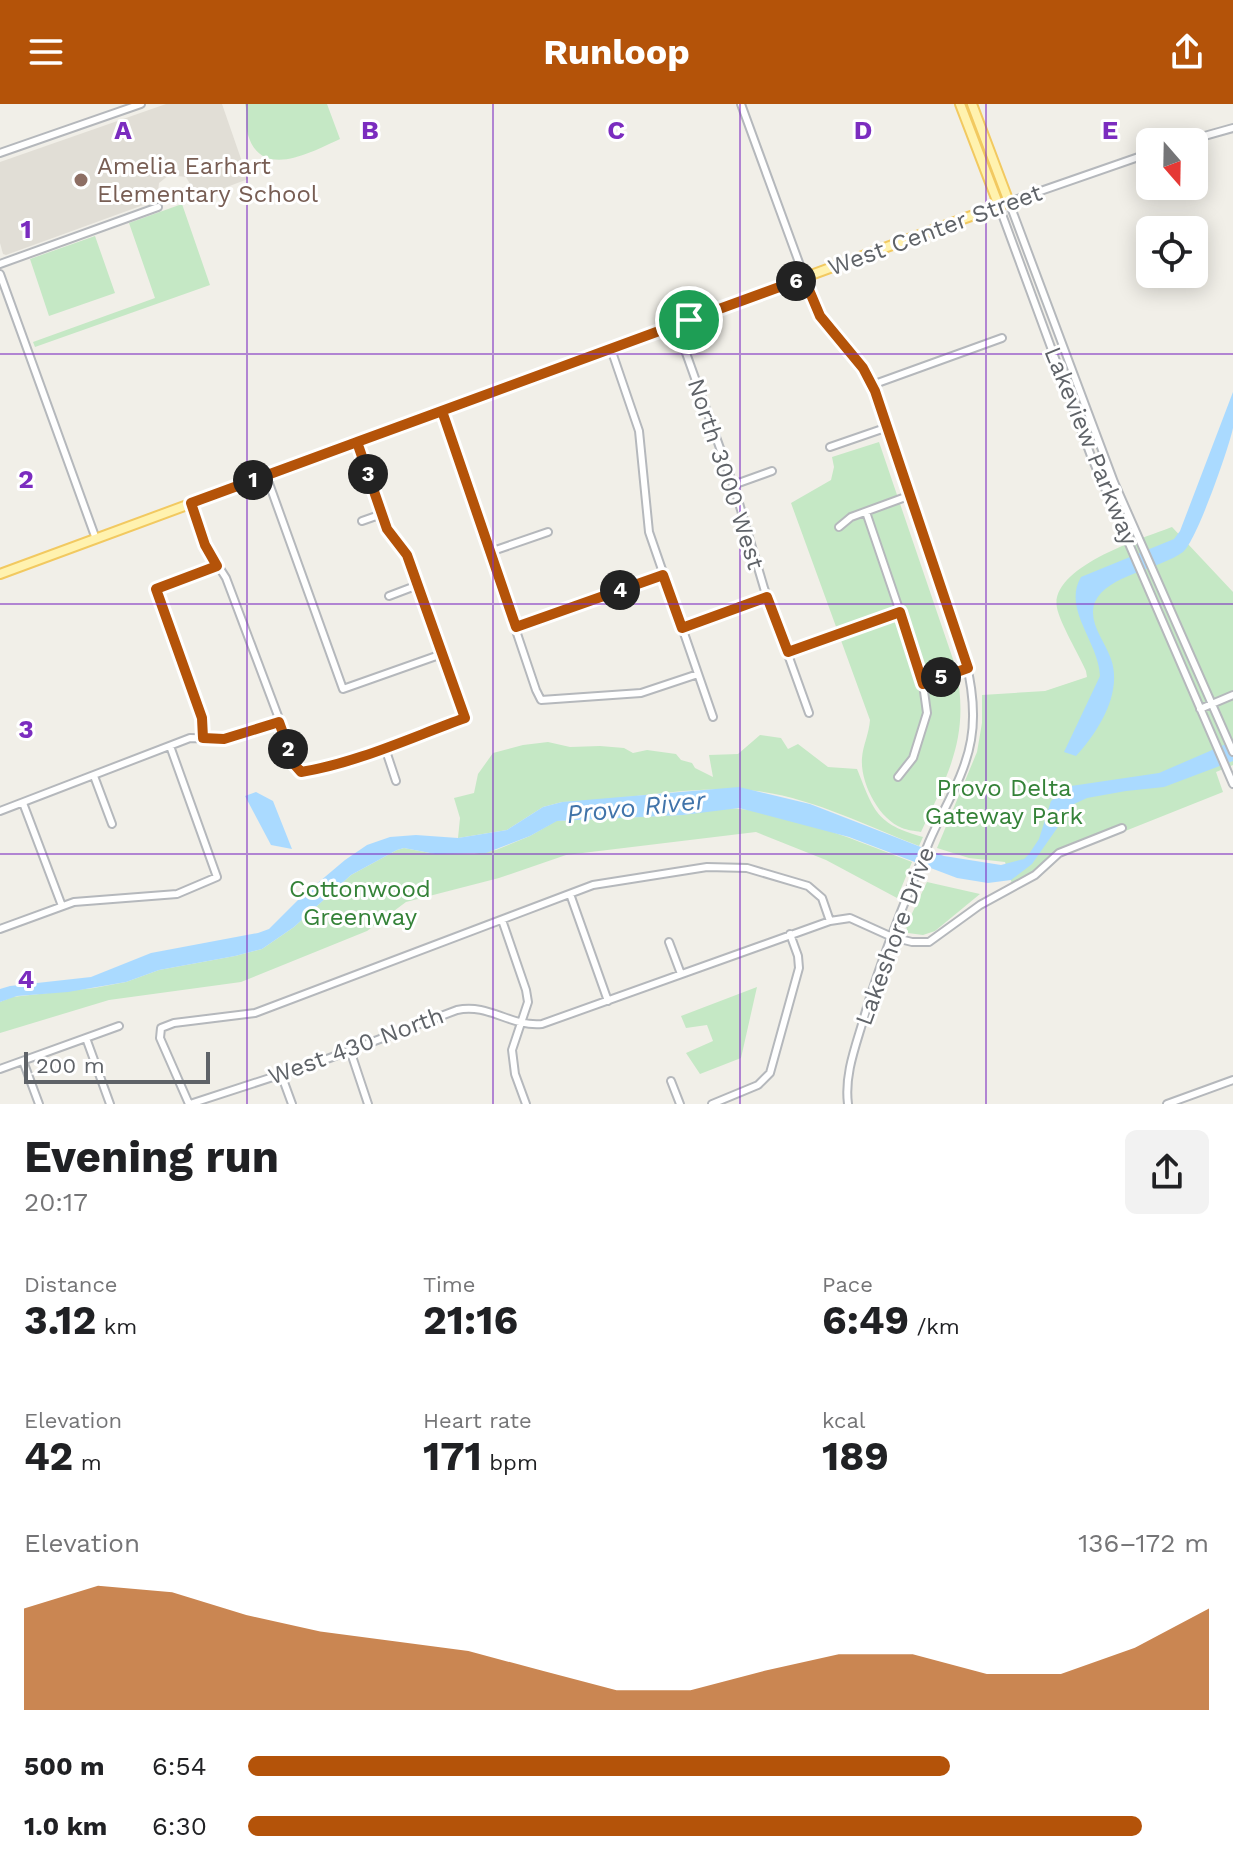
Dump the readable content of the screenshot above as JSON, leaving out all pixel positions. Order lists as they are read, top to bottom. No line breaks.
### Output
{"streets":{"main road":["West Center Street","Lakeview Parkway"],"street":["North 3000 West","Lakeshore Drive","West 430 North"]},"crossings":[["West Center Street","Lakeview Parkway"],["West Center Street","North 3000 West"],["West Center Street","Lakeshore Drive"]],"water":["Provo River"],"parks":["Provo Delta Gateway Park","Cottonwood Greenway"],"places":["Amelia Earhart Elementary School"],"scale_bar":"200 m","north":"bottom","page":{"header":"Runloop","pins":["6","3","1","4","5","2"],"scale":"200 m","heading":["Evening run","20:17"],"stats":[["Distance","3.12 km"],["Time","21:16"],["Pace","6:49 /km"],["Elevation","42 m"],["Heart rate","171 bpm"],["kcal","189"]],"chart":["Elevation","136–172 m"],"list":[{"name":"500 m","note":"6:54"},{"name":"1.0 km","note":"6:30"}]},"grid":{"columns":["A","B","C","D","E"],"rows":["1","2","3","4"]}}
